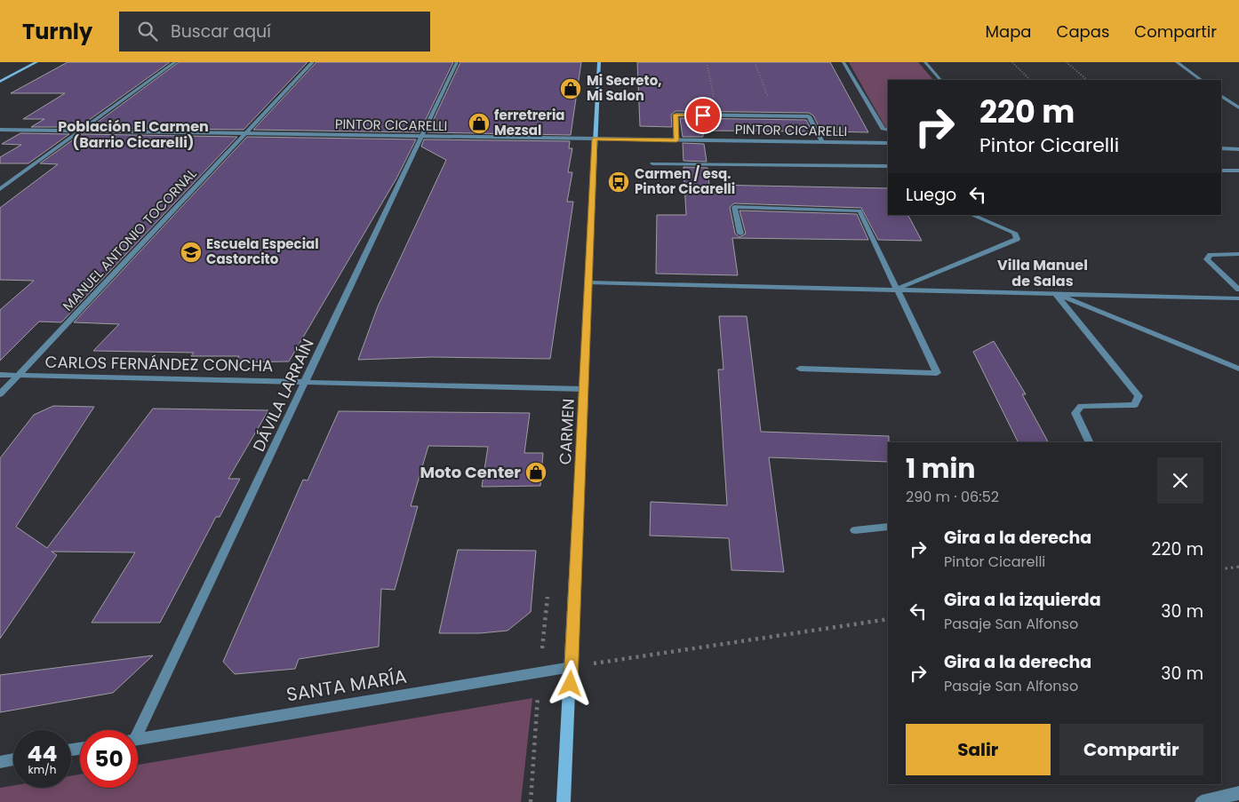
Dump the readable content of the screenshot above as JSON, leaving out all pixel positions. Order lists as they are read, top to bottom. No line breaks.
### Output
{"streets":{"main road":["CARMEN"],"street":["PINTOR CICARELLI","MANUEL ANTONIO TOCORNAL","CARLOS FERNÁNDEZ CONCHA","DÁVILA LARRAÍN","SANTA MARÍA"]},"crossings":[["PINTOR CICARELLI","MANUEL ANTONIO TOCORNAL"],["PINTOR CICARELLI","DÁVILA LARRAÍN"],["PINTOR CICARELLI","CARMEN"],["MANUEL ANTONIO TOCORNAL","CARLOS FERNÁNDEZ CONCHA"],["CARLOS FERNÁNDEZ CONCHA","DÁVILA LARRAÍN"],["CARLOS FERNÁNDEZ CONCHA","CARMEN"],["CARMEN","SANTA MARÍA"]],"districts":["Población El Carmen (Barrio Cicarelli)","Villa Manuel de Salas"],"places":{"shop":["Mi Secreto, Mi Salon","ferretreria Mezsal","Moto Center"],"bus stop":["Carmen / esq. Pintor Cicarelli"],"school or university":["Escuela Especial Castorcito"]},"page":{"header":"Turnly","search":"Buscar aquí","nav":["Mapa","Capas","Compartir"],"turn":["220 m","Pintor Cicarelli"],"then":"Luego","heading":["1 min","290 m · 06:52"],"list":[{"name":"Gira a la derecha","note":"Pintor Cicarelli","value":"220 m"},{"name":"Gira a la izquierda","note":"Pasaje San Alfonso","value":"30 m"},{"name":"Gira a la derecha","note":"Pasaje San Alfonso","value":"30 m"}],"buttons":["Salir","Compartir"],"speed":"44 km/h","limit":"50"}}
